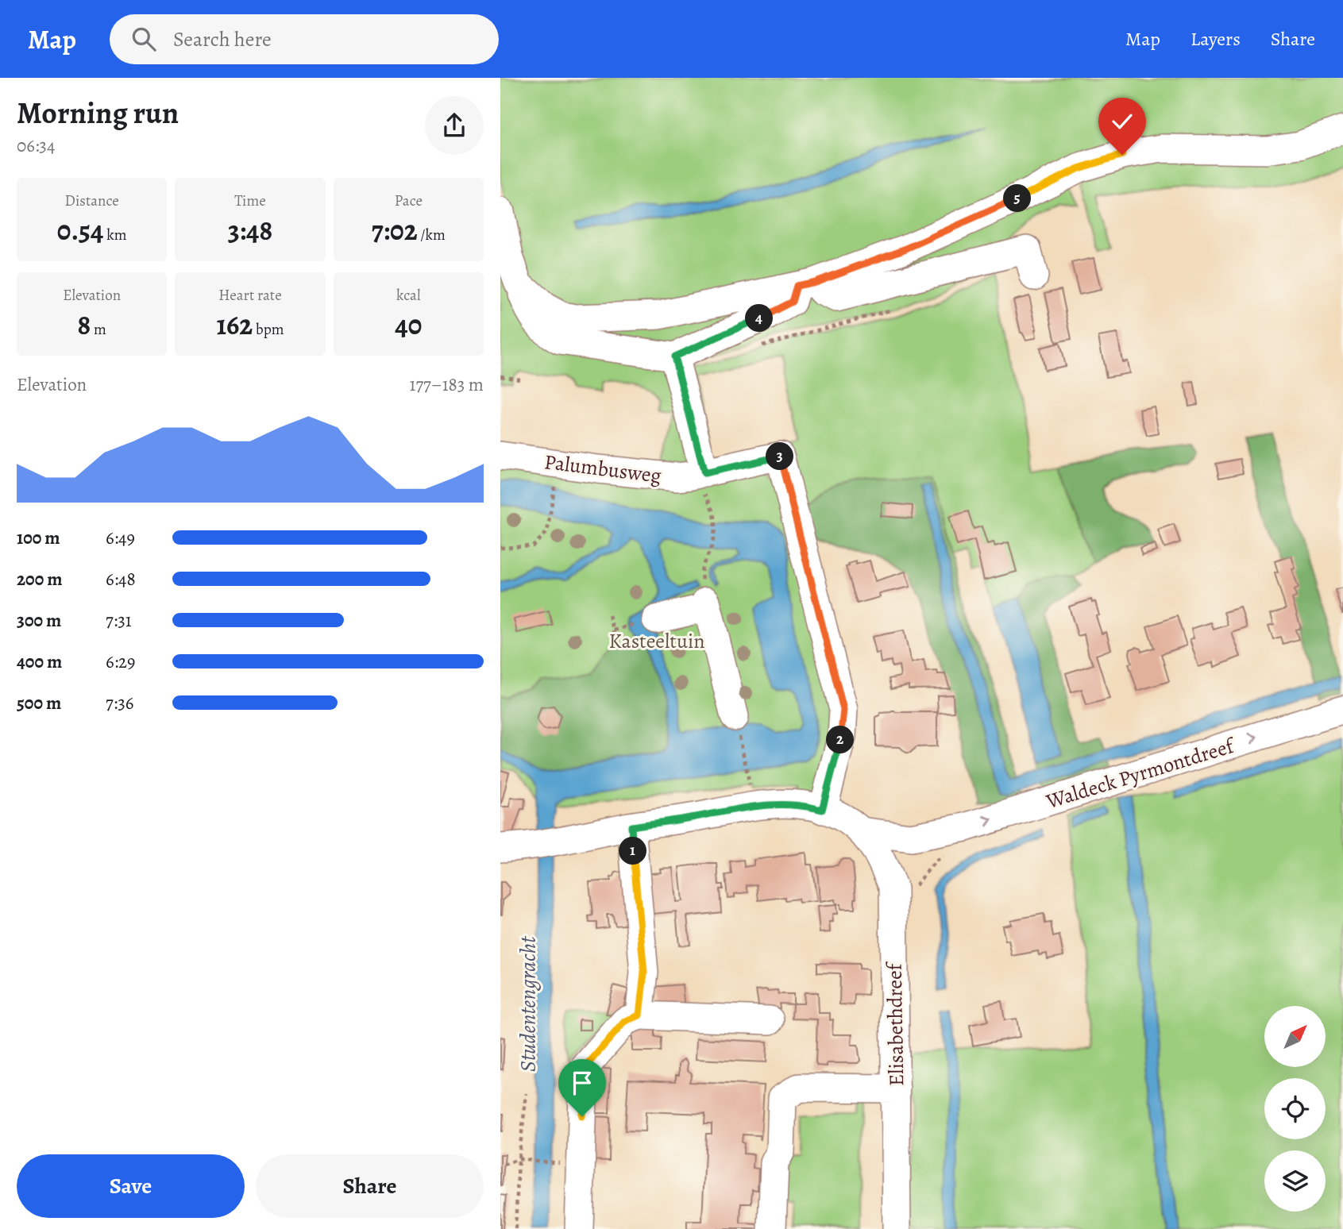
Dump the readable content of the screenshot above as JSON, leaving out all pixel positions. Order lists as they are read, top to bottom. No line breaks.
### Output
{"streets":{"street":["Palumbusweg","Waldeck Pyrmontdreef","Elisabethdreef"]},"crossings":[["Waldeck Pyrmontdreef","Elisabethdreef"]],"one_way":["Waldeck Pyrmontdreef"],"water":["Studentengracht"],"parks":["Kasteeltuin"],"north":"top right","page":{"header":"Map","search":"Search here","nav":["Map","Layers","Share"],"heading":["Morning run","06:34"],"stats":[["Distance","0.54 km"],["Time","3:48"],["Pace","7:02 /km"],["Elevation","8 m"],["Heart rate","162 bpm"],["kcal","40"]],"pins":["5","4","3","2","1"],"chart":["Elevation","177–183 m"],"list":[{"name":"100 m","note":"6:49"},{"name":"200 m","note":"6:48"},{"name":"300 m","note":"7:31"},{"name":"400 m","note":"6:29"},{"name":"500 m","note":"7:36"}],"buttons":["Save","Share"]}}
